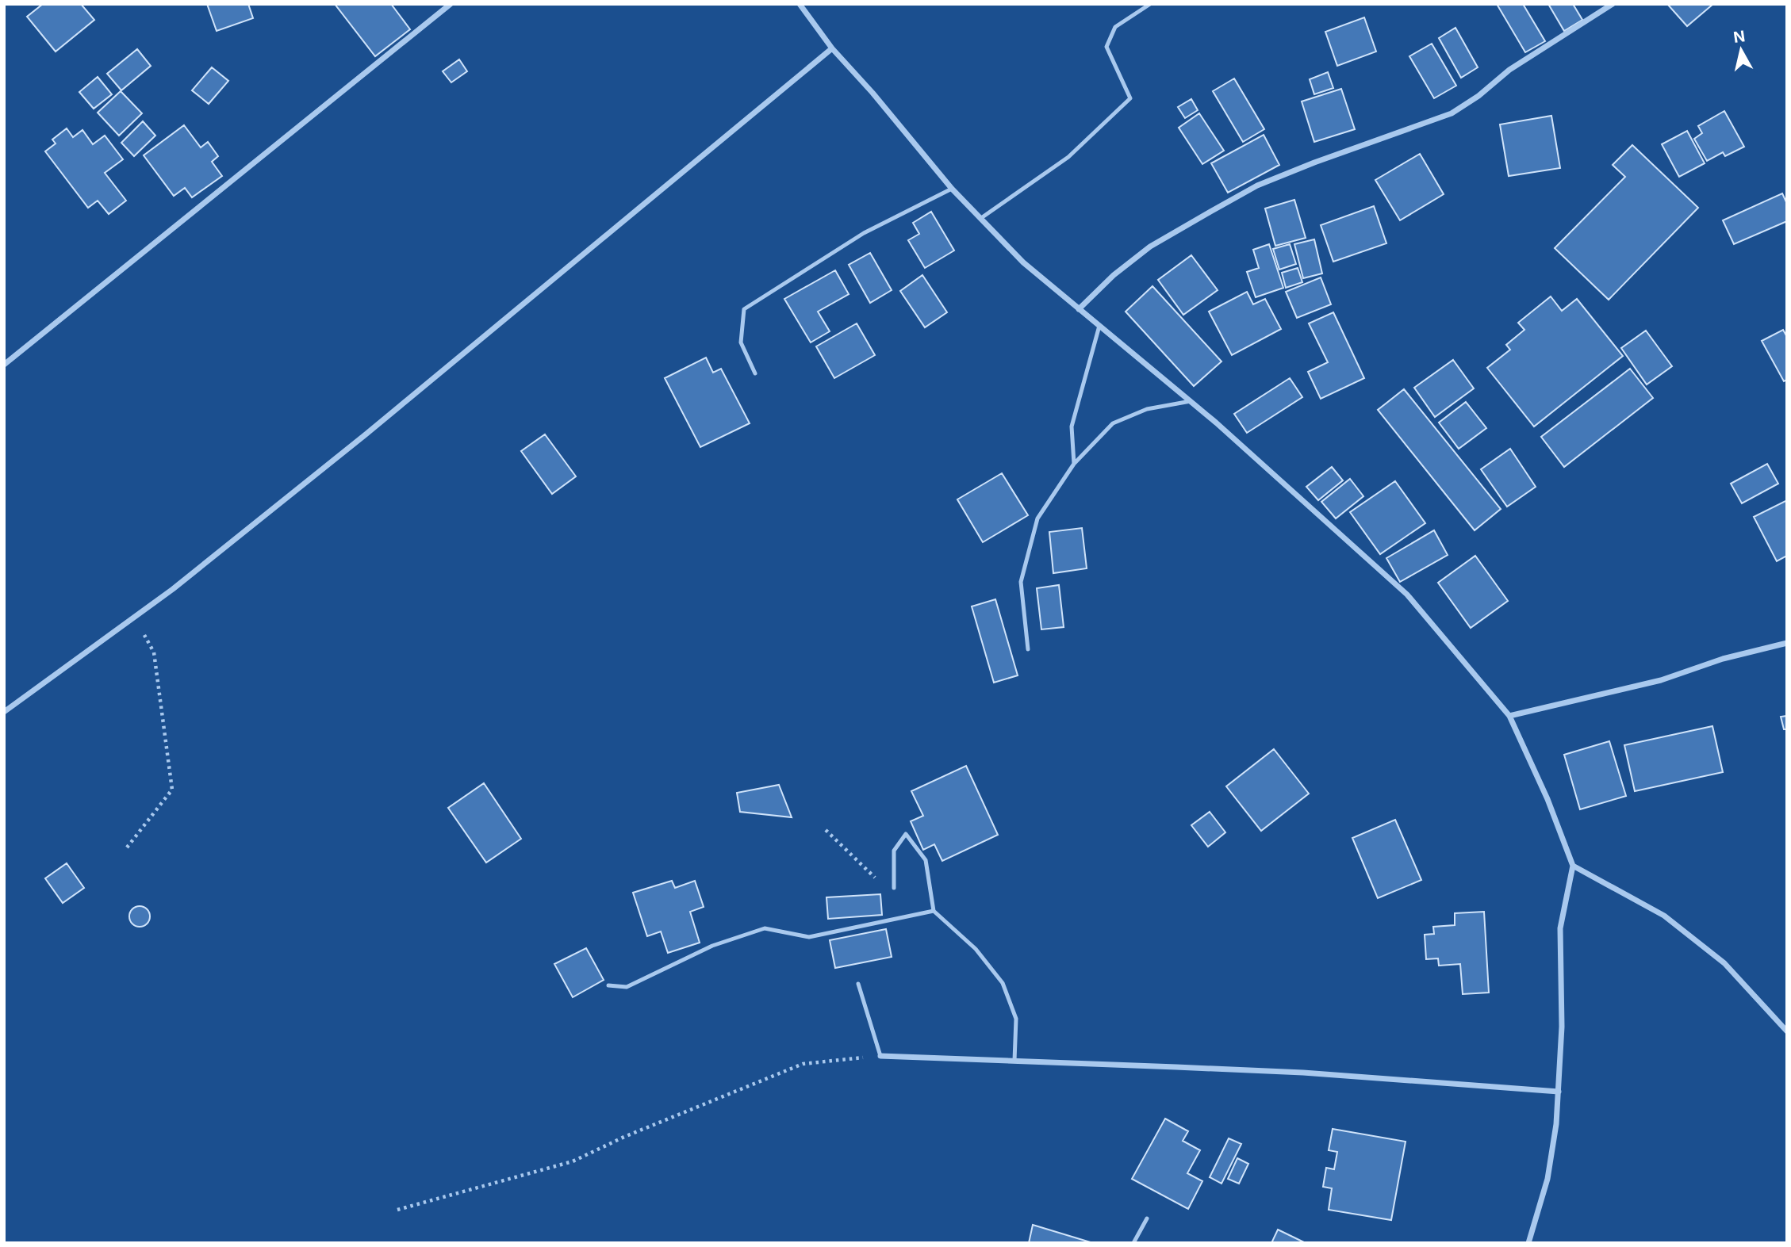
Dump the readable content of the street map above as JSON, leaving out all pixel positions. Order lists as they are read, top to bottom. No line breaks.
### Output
{"north":"top"}
